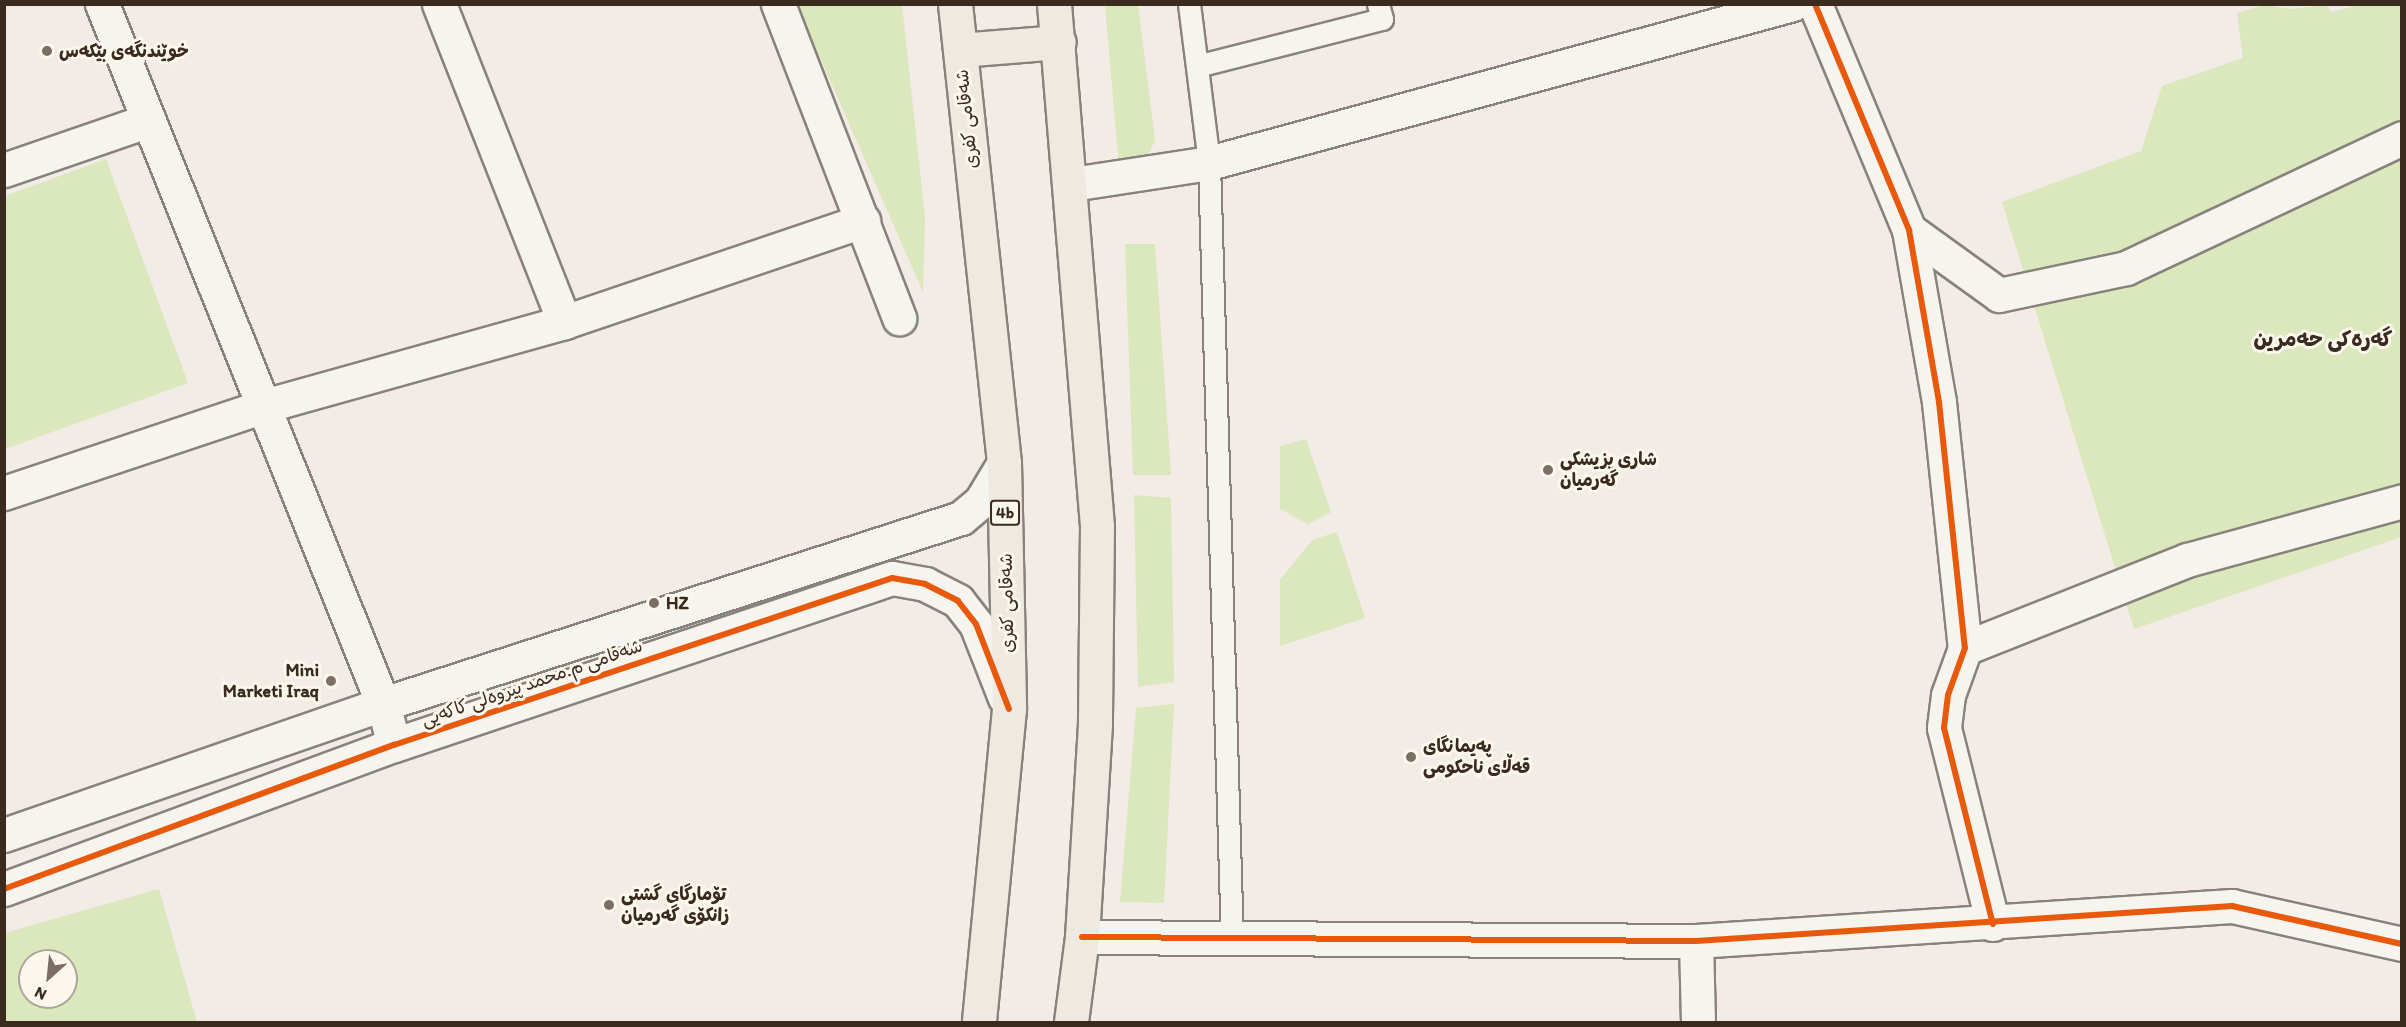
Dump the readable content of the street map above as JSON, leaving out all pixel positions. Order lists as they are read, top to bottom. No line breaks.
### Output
{"streets":{"highway":["شەقامی کفری","4b"],"street":["شەقامی م.محمد پیروەلی کاکەیی"]},"crossings":[["شەقامی کفری","شەقامی م.محمد پیروەلی کاکەیی"]],"districts":["گەرەکی حەمرین"],"places":["خوێندنگەی بێکەس","شاری پزیشکی گەرمیان","HZ","Mini Marketi Iraq","پەیمانگای قەڵای ناحکومی","تۆمارگای گشتی زانکۆی گەرمیان"],"north":"bottom left"}
